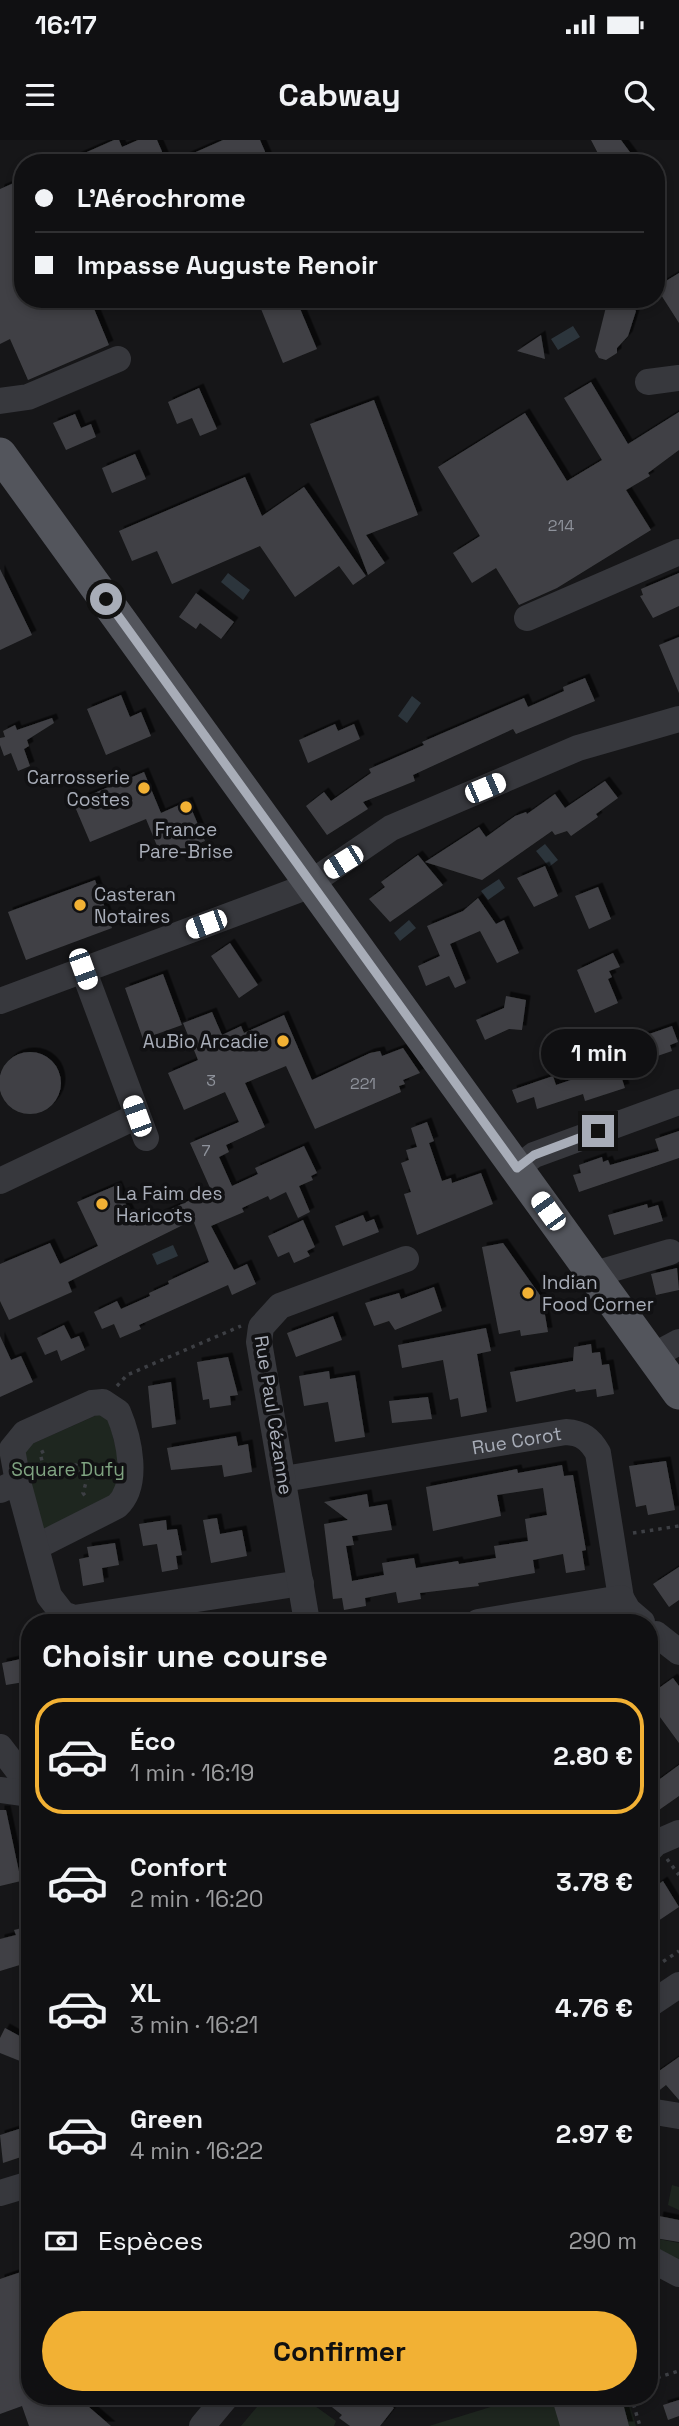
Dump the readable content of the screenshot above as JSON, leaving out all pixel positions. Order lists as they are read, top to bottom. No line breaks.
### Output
{"streets":{"street":["Rue Paul Cézanne","Rue Corot"]},"crossings":[["Rue Paul Cézanne","Rue Corot"]],"parks":["Square Dufy"],"places":["Carrosserie Costes","France Pare-Brise","Casteran Notaires","AuBio Arcadie","La Faim des Haricots","Indian Food Corner"],"house_numbers":["214","3","221","7"],"page":{"status":"16:17","header":"Cabway","banner":["L'Aérochrome","Impasse Auguste Renoir"],"bubble":"1 min","heading":"Choisir une course","list":[{"name":"Éco","note":"1 min · 16:19","value":"2.80 €"},{"name":"Confort","note":"2 min · 16:20","value":"3.78 €"},{"name":"XL","note":"3 min · 16:21","value":"4.76 €"},{"name":"Green","note":"4 min · 16:22","value":"2.97 €"}],"pay":["Espèces","290 m"],"buttons":"Confirmer"}}
